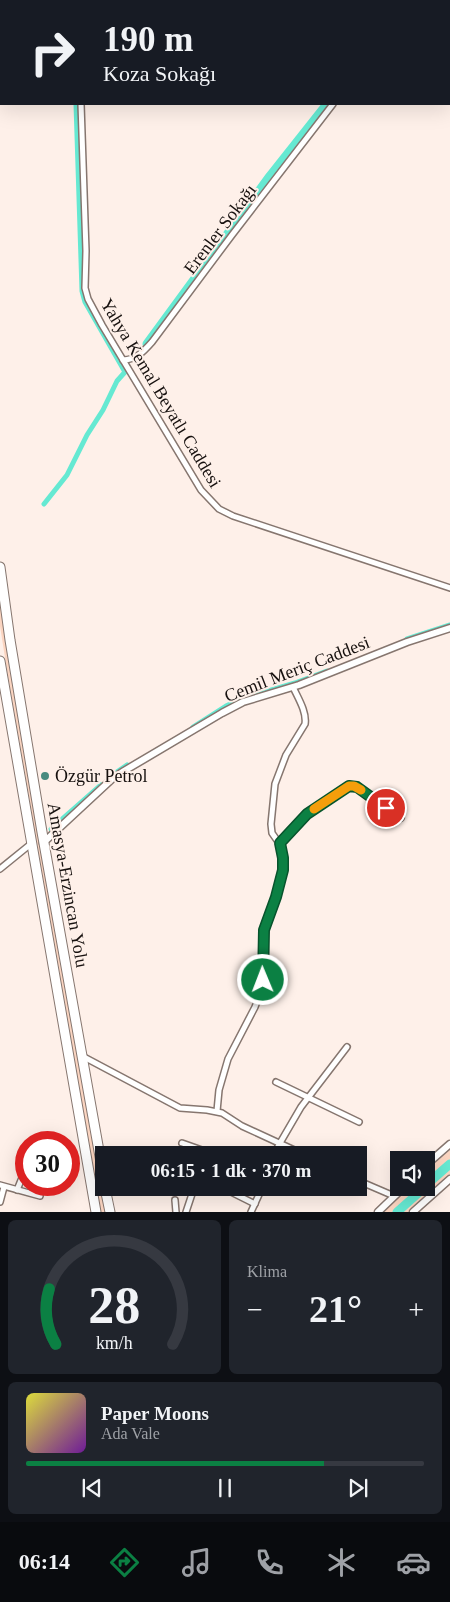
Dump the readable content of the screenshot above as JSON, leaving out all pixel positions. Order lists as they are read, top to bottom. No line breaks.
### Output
{"streets":{"highway":["Amasya-Erzincan Yolu"],"street":["Erenler Sokağı","Yahya Kemal Beyatlı Caddesi","Cemil Meriç Caddesi"]},"crossings":[["Erenler Sokağı","Yahya Kemal Beyatlı Caddesi"],["Cemil Meriç Caddesi","Amasya-Erzincan Yolu"]],"places":["Özgür Petrol"],"page":{"turn":["190 m","Koza Sokağı"],"limit":"30","trip":"06:15 · 1 dk · 370 m","tile":"Klima","heat":["−","21°","+"],"song":["Paper Moons","Ada Vale"],"tabs":"06:14","gauge":["28","km/h"]}}
